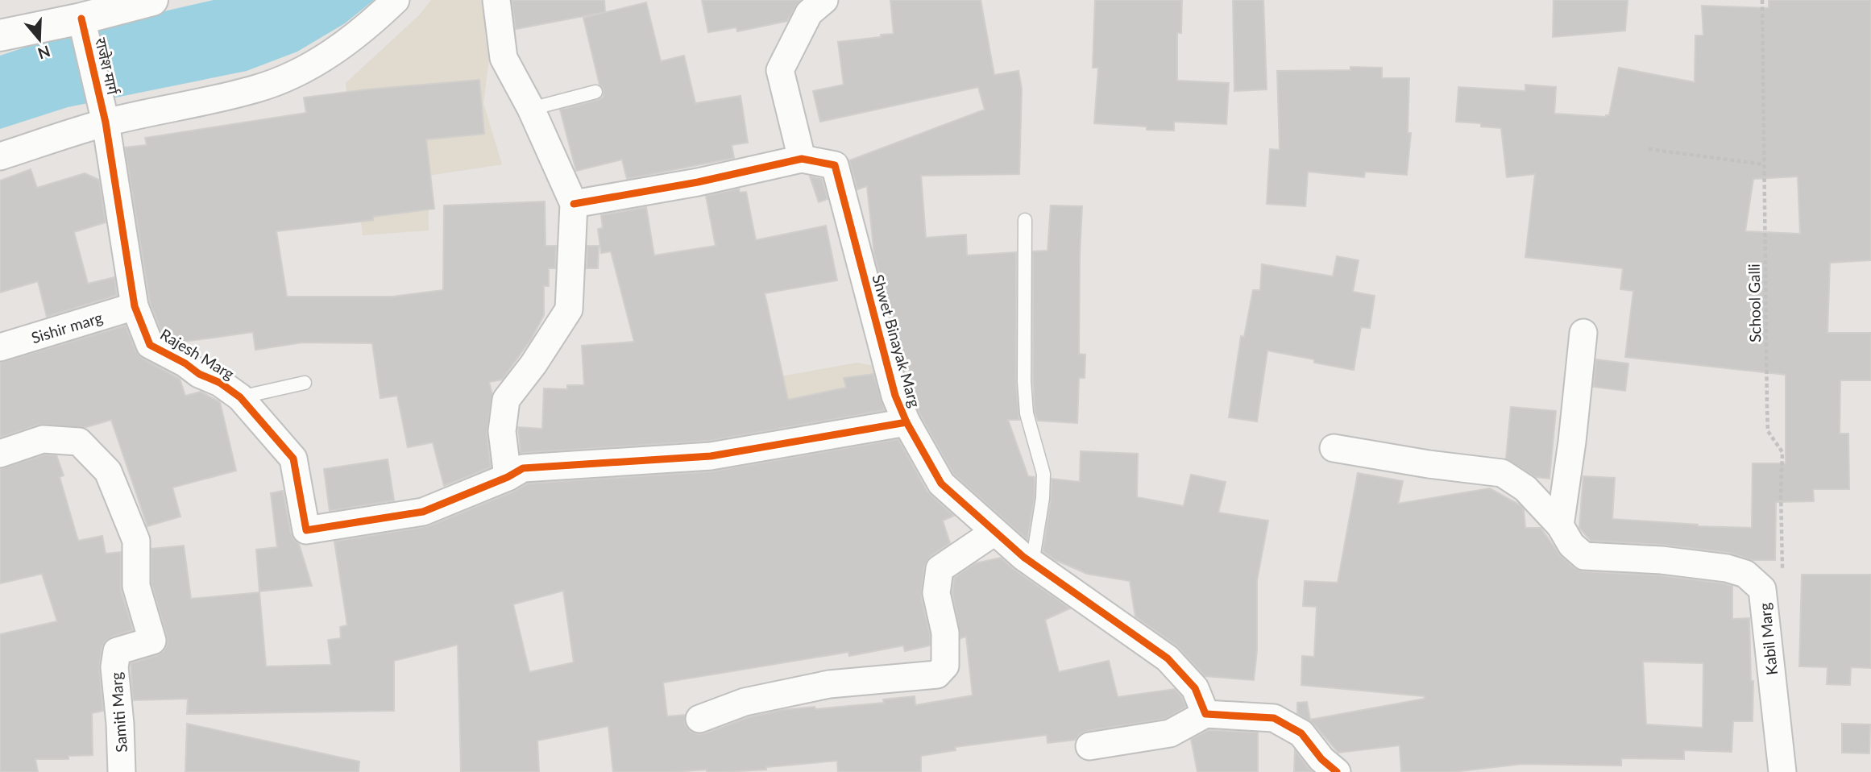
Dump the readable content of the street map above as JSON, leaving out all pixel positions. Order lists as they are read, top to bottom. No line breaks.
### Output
{"streets":{"street":["राजेश मार्ग","Sishir marg","Shwet Binayak Marg","Rajesh Marg","Kabil Marg","Samiti Marg"],"path":["School Galli"]},"crossings":[["राजेश मार्ग","Rajesh Marg"],["School Galli","Kabil Marg"],["Sishir marg","Rajesh Marg"],["Shwet Binayak Marg","Rajesh Marg"]],"north":"bottom"}
